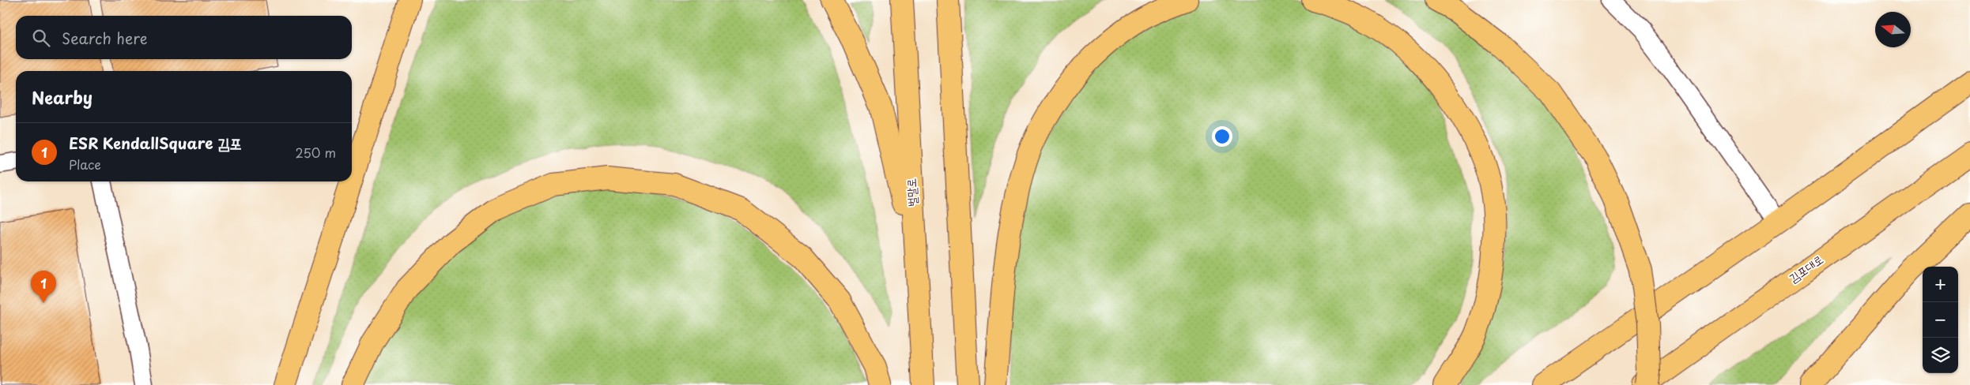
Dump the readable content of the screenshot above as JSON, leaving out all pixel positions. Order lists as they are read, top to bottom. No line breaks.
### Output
{"streets":{"main road":["벌말로","김포대로"]},"north":"left","page":{"search":"Search here","heading":"Nearby","list":[{"mark":"1","name":"ESR KendallSquare 김포","note":"Place","value":"250 m"}],"map_buttons":["+","−"],"pins":"1"}}
